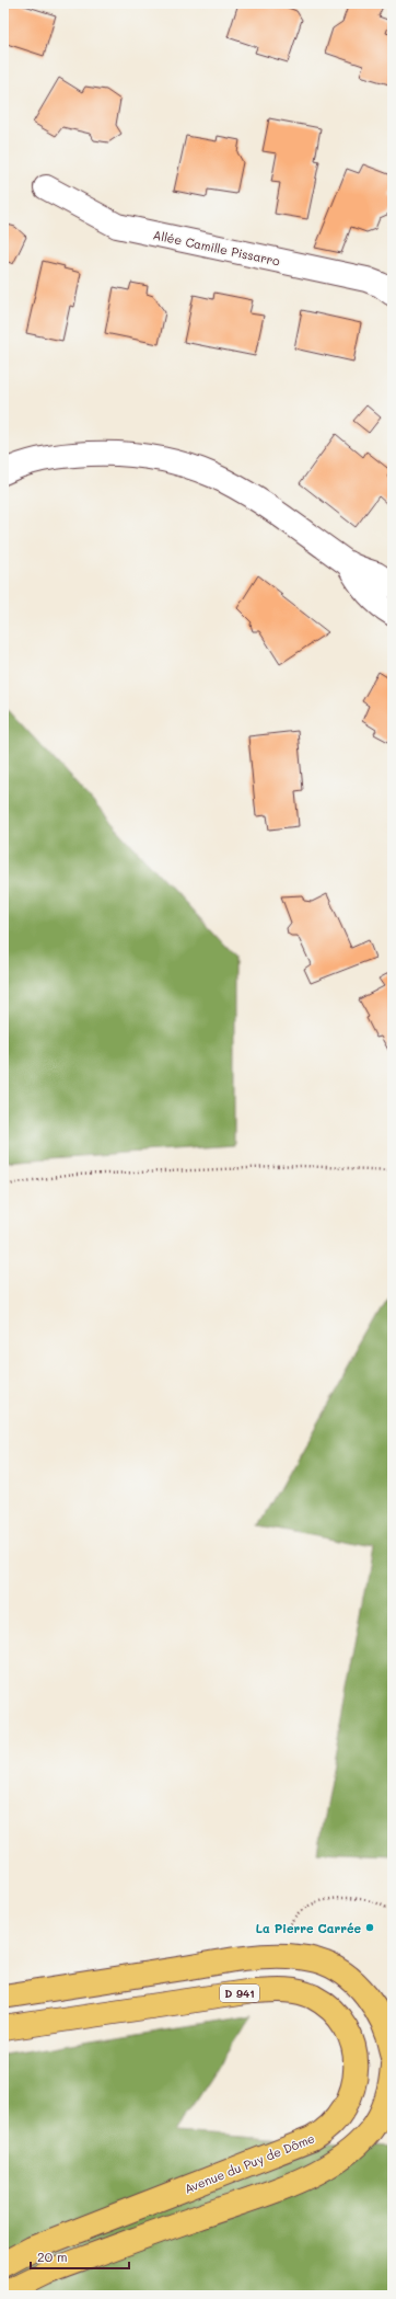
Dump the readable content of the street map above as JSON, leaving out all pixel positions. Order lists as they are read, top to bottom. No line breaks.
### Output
{"streets":{"main road":["D 941","Avenue du Puy de Dôme"],"street":["Allée Camille Pissarro"]},"places":["La Pierre Carrée"],"scale_bar":"20 m"}
